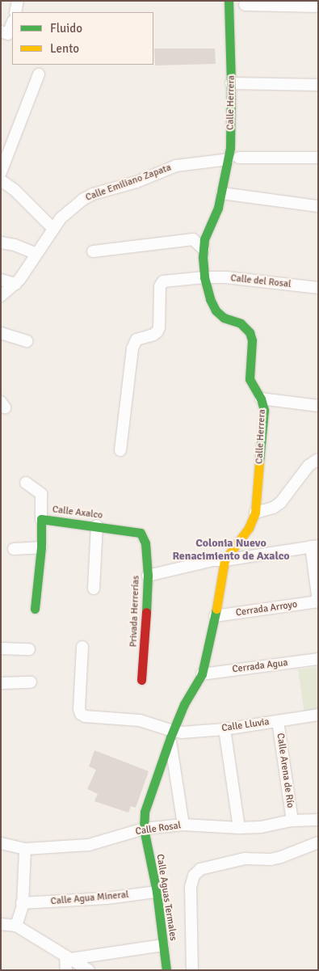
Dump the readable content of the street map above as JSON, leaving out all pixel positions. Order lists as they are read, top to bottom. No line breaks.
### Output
{"streets":{"street":["Calle Herrera","Calle Emiliano Zapata","Calle del Rosal","Calle Axalco","Cerrada Arroyo","Privada Herrerías","Cerrada Agua","Calle Lluvia","Calle Arena de Río","Calle Rosal","Calle Aguas Termales","Calle Agua Mineral"]},"crossings":[["Calle Herrera","Calle Emiliano Zapata"],["Calle Herrera","Calle del Rosal"],["Calle Herrera","Cerrada Arroyo"],["Calle Herrera","Cerrada Agua"],["Calle Herrera","Calle Lluvia"],["Calle Herrera","Calle Rosal"],["Calle Herrera","Calle Aguas Termales"],["Calle Axalco","Privada Herrerías"],["Calle Lluvia","Calle Arena de Río"],["Calle Arena de Río","Calle Rosal"],["Calle Rosal","Calle Aguas Termales"],["Calle Aguas Termales","Calle Agua Mineral"]],"districts":["Colonia Nuevo Renacimiento de Axalco"],"legend":["Fluido","Lento"]}
